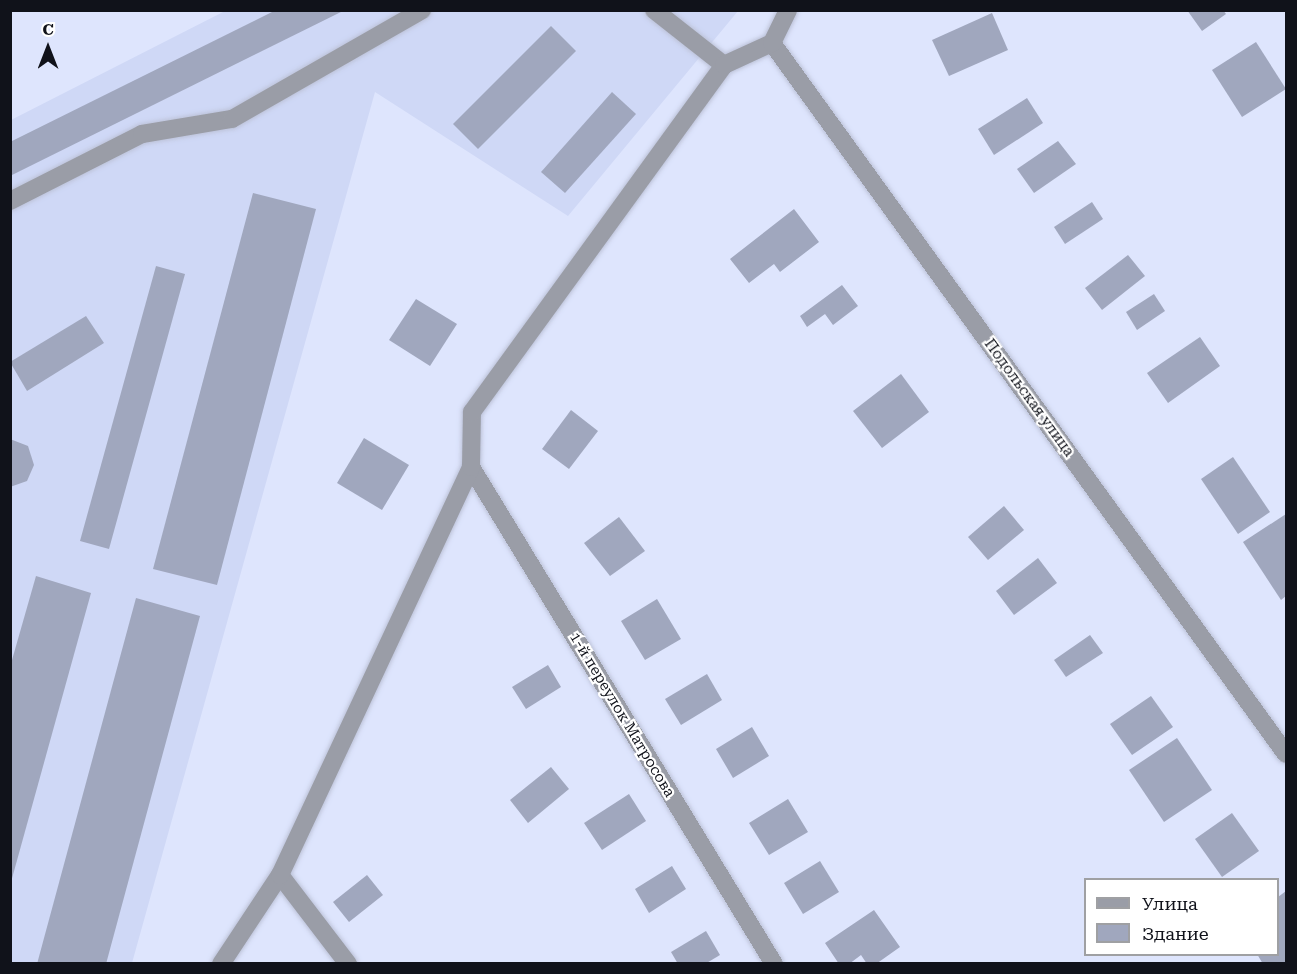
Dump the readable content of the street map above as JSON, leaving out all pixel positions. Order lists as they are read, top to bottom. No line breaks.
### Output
{"streets":{"street":["Подольская улица","1-й переулок Матросова"]},"legend":["Улица","Здание"],"north":"top"}
